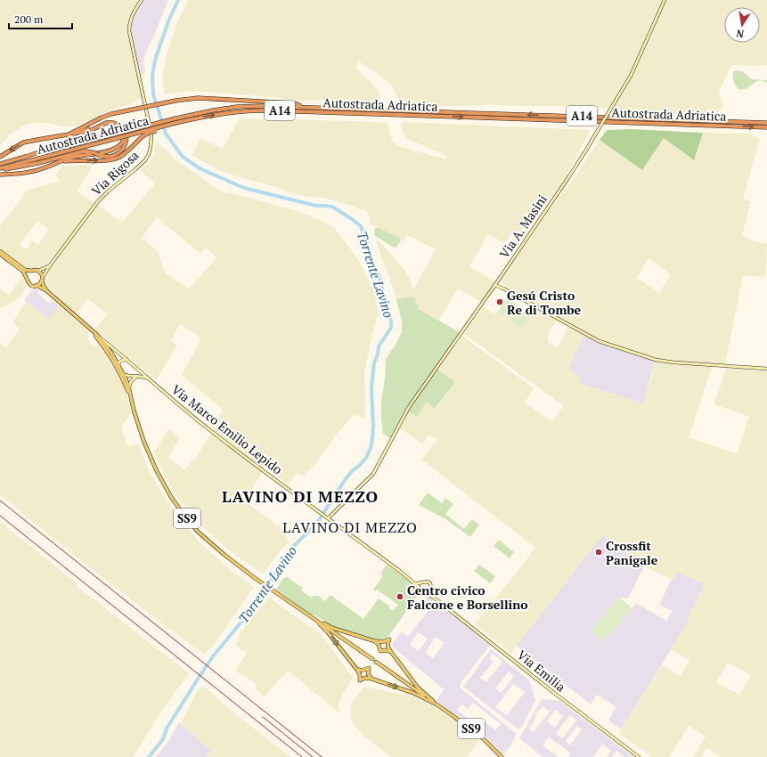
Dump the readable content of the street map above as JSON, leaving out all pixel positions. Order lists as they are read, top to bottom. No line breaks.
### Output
{"streets":{"highway":["Autostrada Adriatica","A14"],"main road":["Via Rigosa","Via A. Masini","Via Marco Emilio Lepido","SS9","Via Emilia"]},"crossings":[["Via Rigosa","SS9"],["Via A. Masini","Via Marco Emilio Lepido"],["Via A. Masini","Via Emilia"],["Via Marco Emilio Lepido","SS9"],["Via Marco Emilio Lepido","Via Emilia"]],"districts":["LAVINO DI MEZZO","LAVINO DI MEZZO"],"water":["Torrente Lavino"],"places":["Gesú Cristo Re di Tombe","Crossfit Panigale","Centro civico Falcone e Borsellino"],"scale_bar":"200 m","north":"bottom"}
